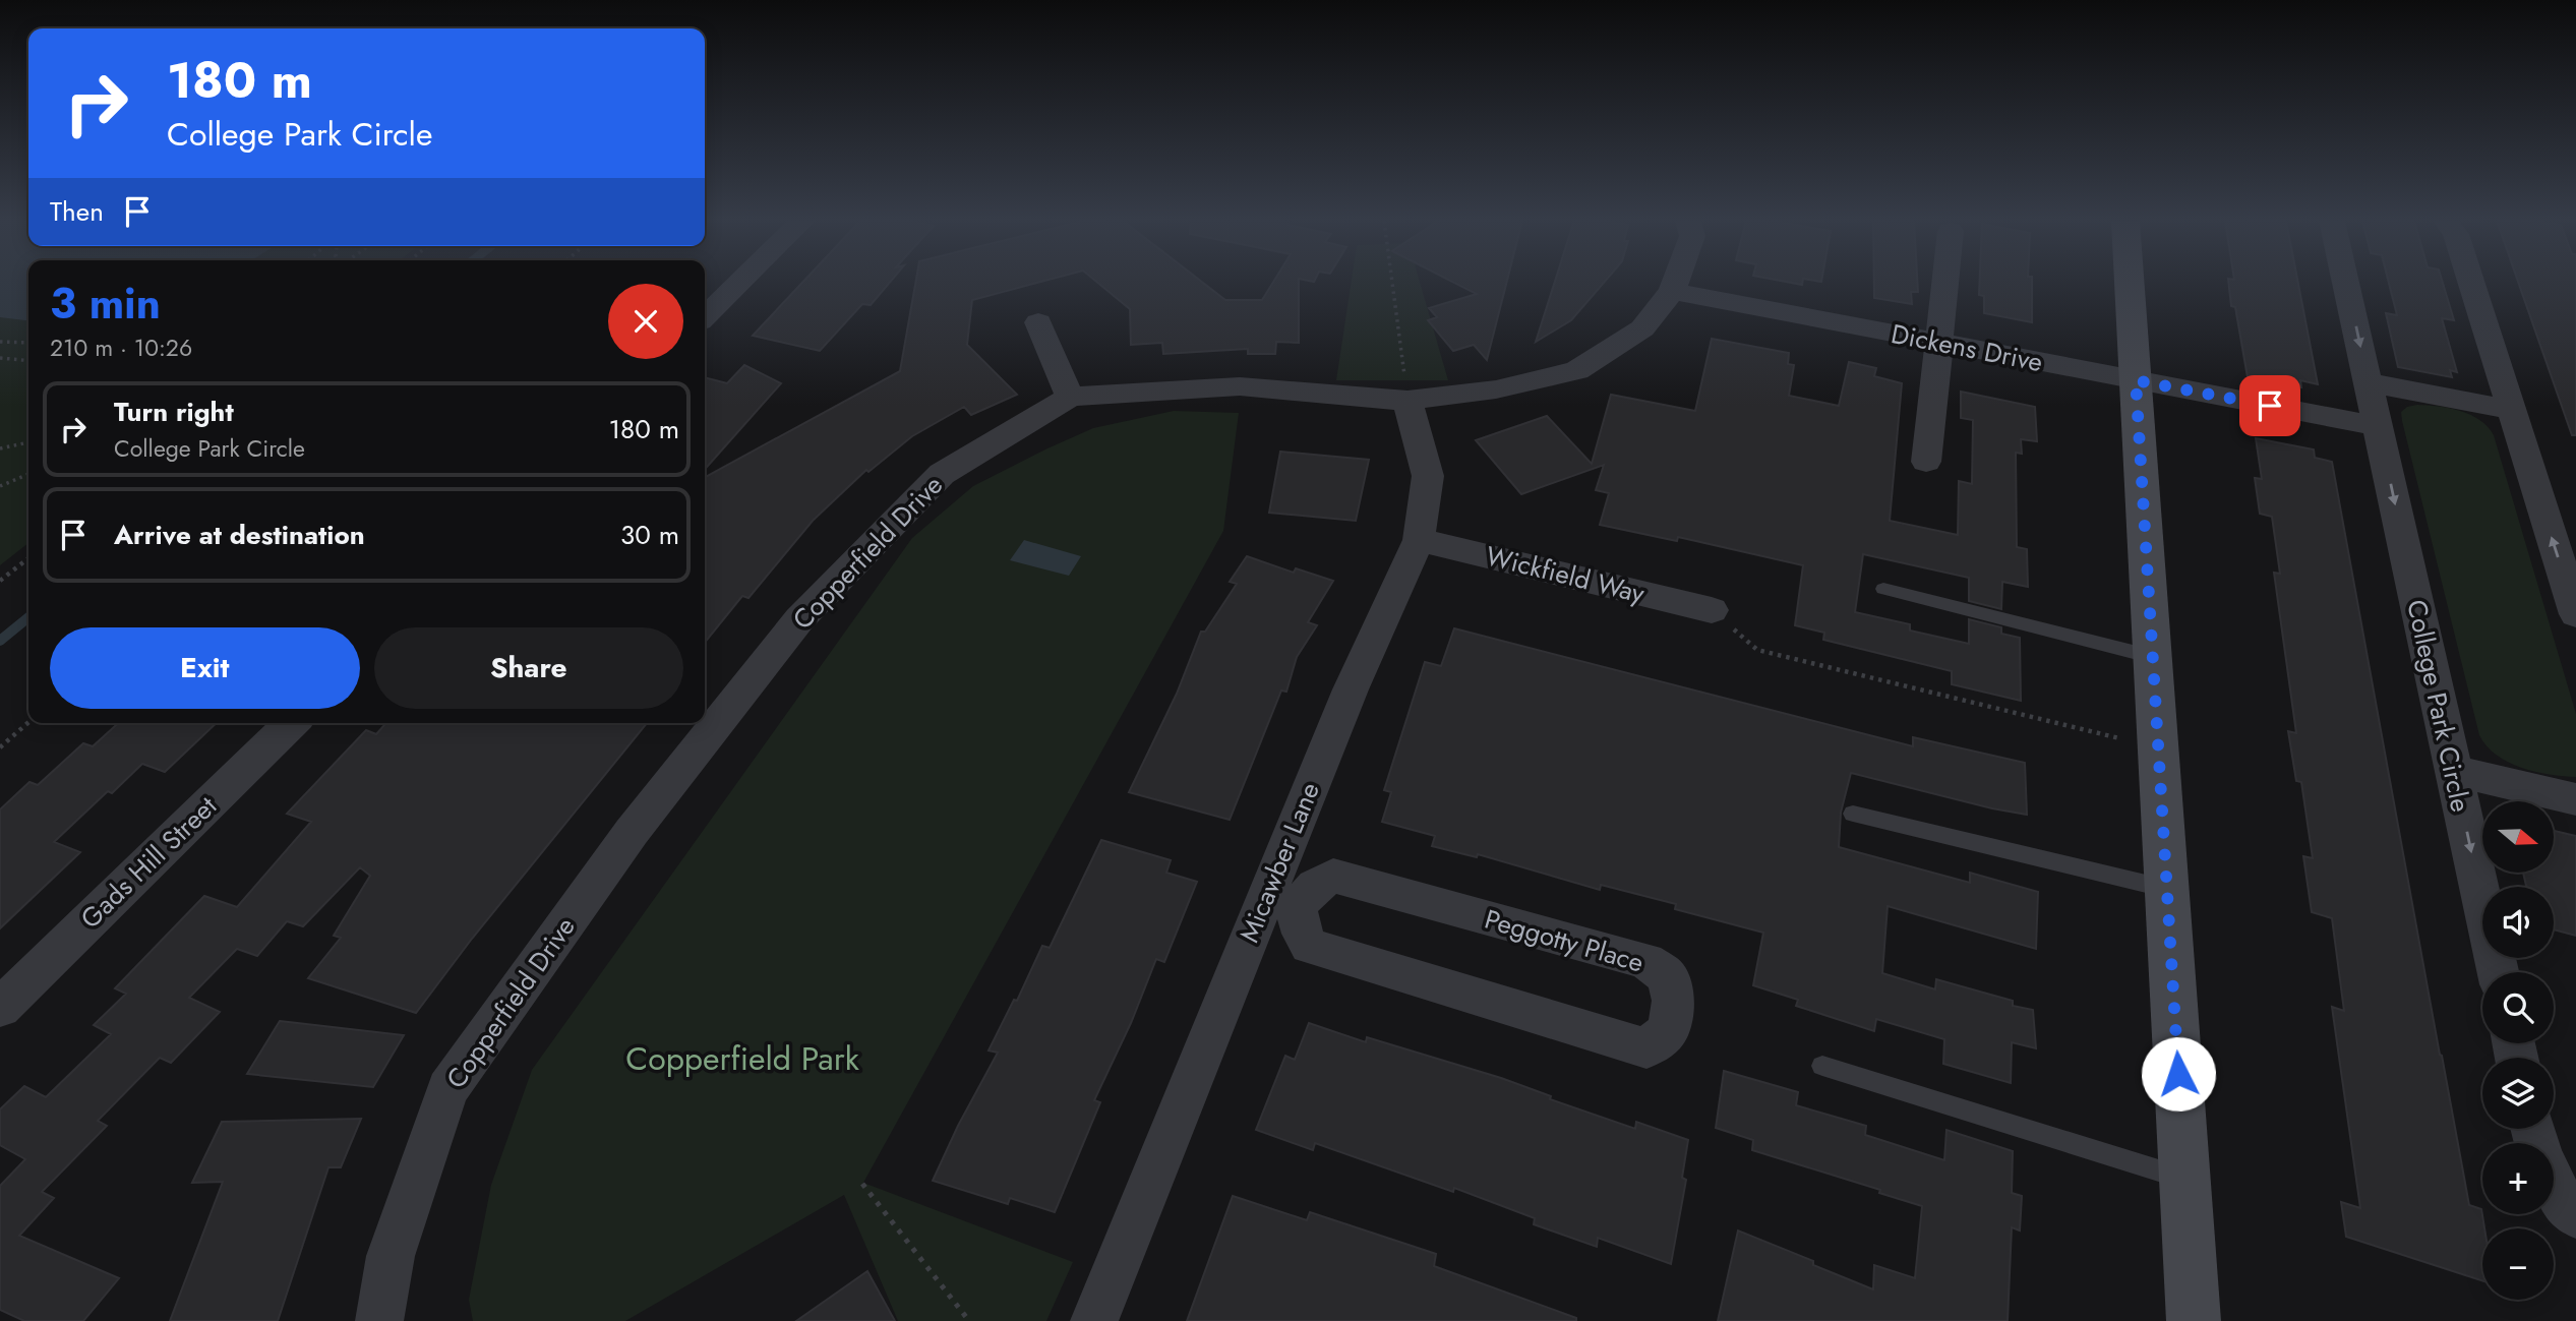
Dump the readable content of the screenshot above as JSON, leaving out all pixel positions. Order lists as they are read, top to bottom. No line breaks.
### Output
{"streets":{"street":["Dickens Drive","Copperfield Drive","Wickfield Way","College Park Circle","Gads Hill Street","Micawber Lane","Peggotty Place"]},"crossings":[["Dickens Drive","Copperfield Drive"],["Copperfield Drive","Micawber Lane"],["Wickfield Way","Micawber Lane"],["Micawber Lane","Peggotty Place"]],"parks":["Copperfield Park"],"north":"right","page":{"turn":["180 m","College Park Circle"],"then":"Then","heading":["3 min","210 m · 10:26"],"list":[{"name":"Turn right","note":"College Park Circle","value":"180 m"},{"name":"Arrive at destination","value":"30 m"}],"buttons":["Exit","Share"],"map_buttons":["+","−"]}}
